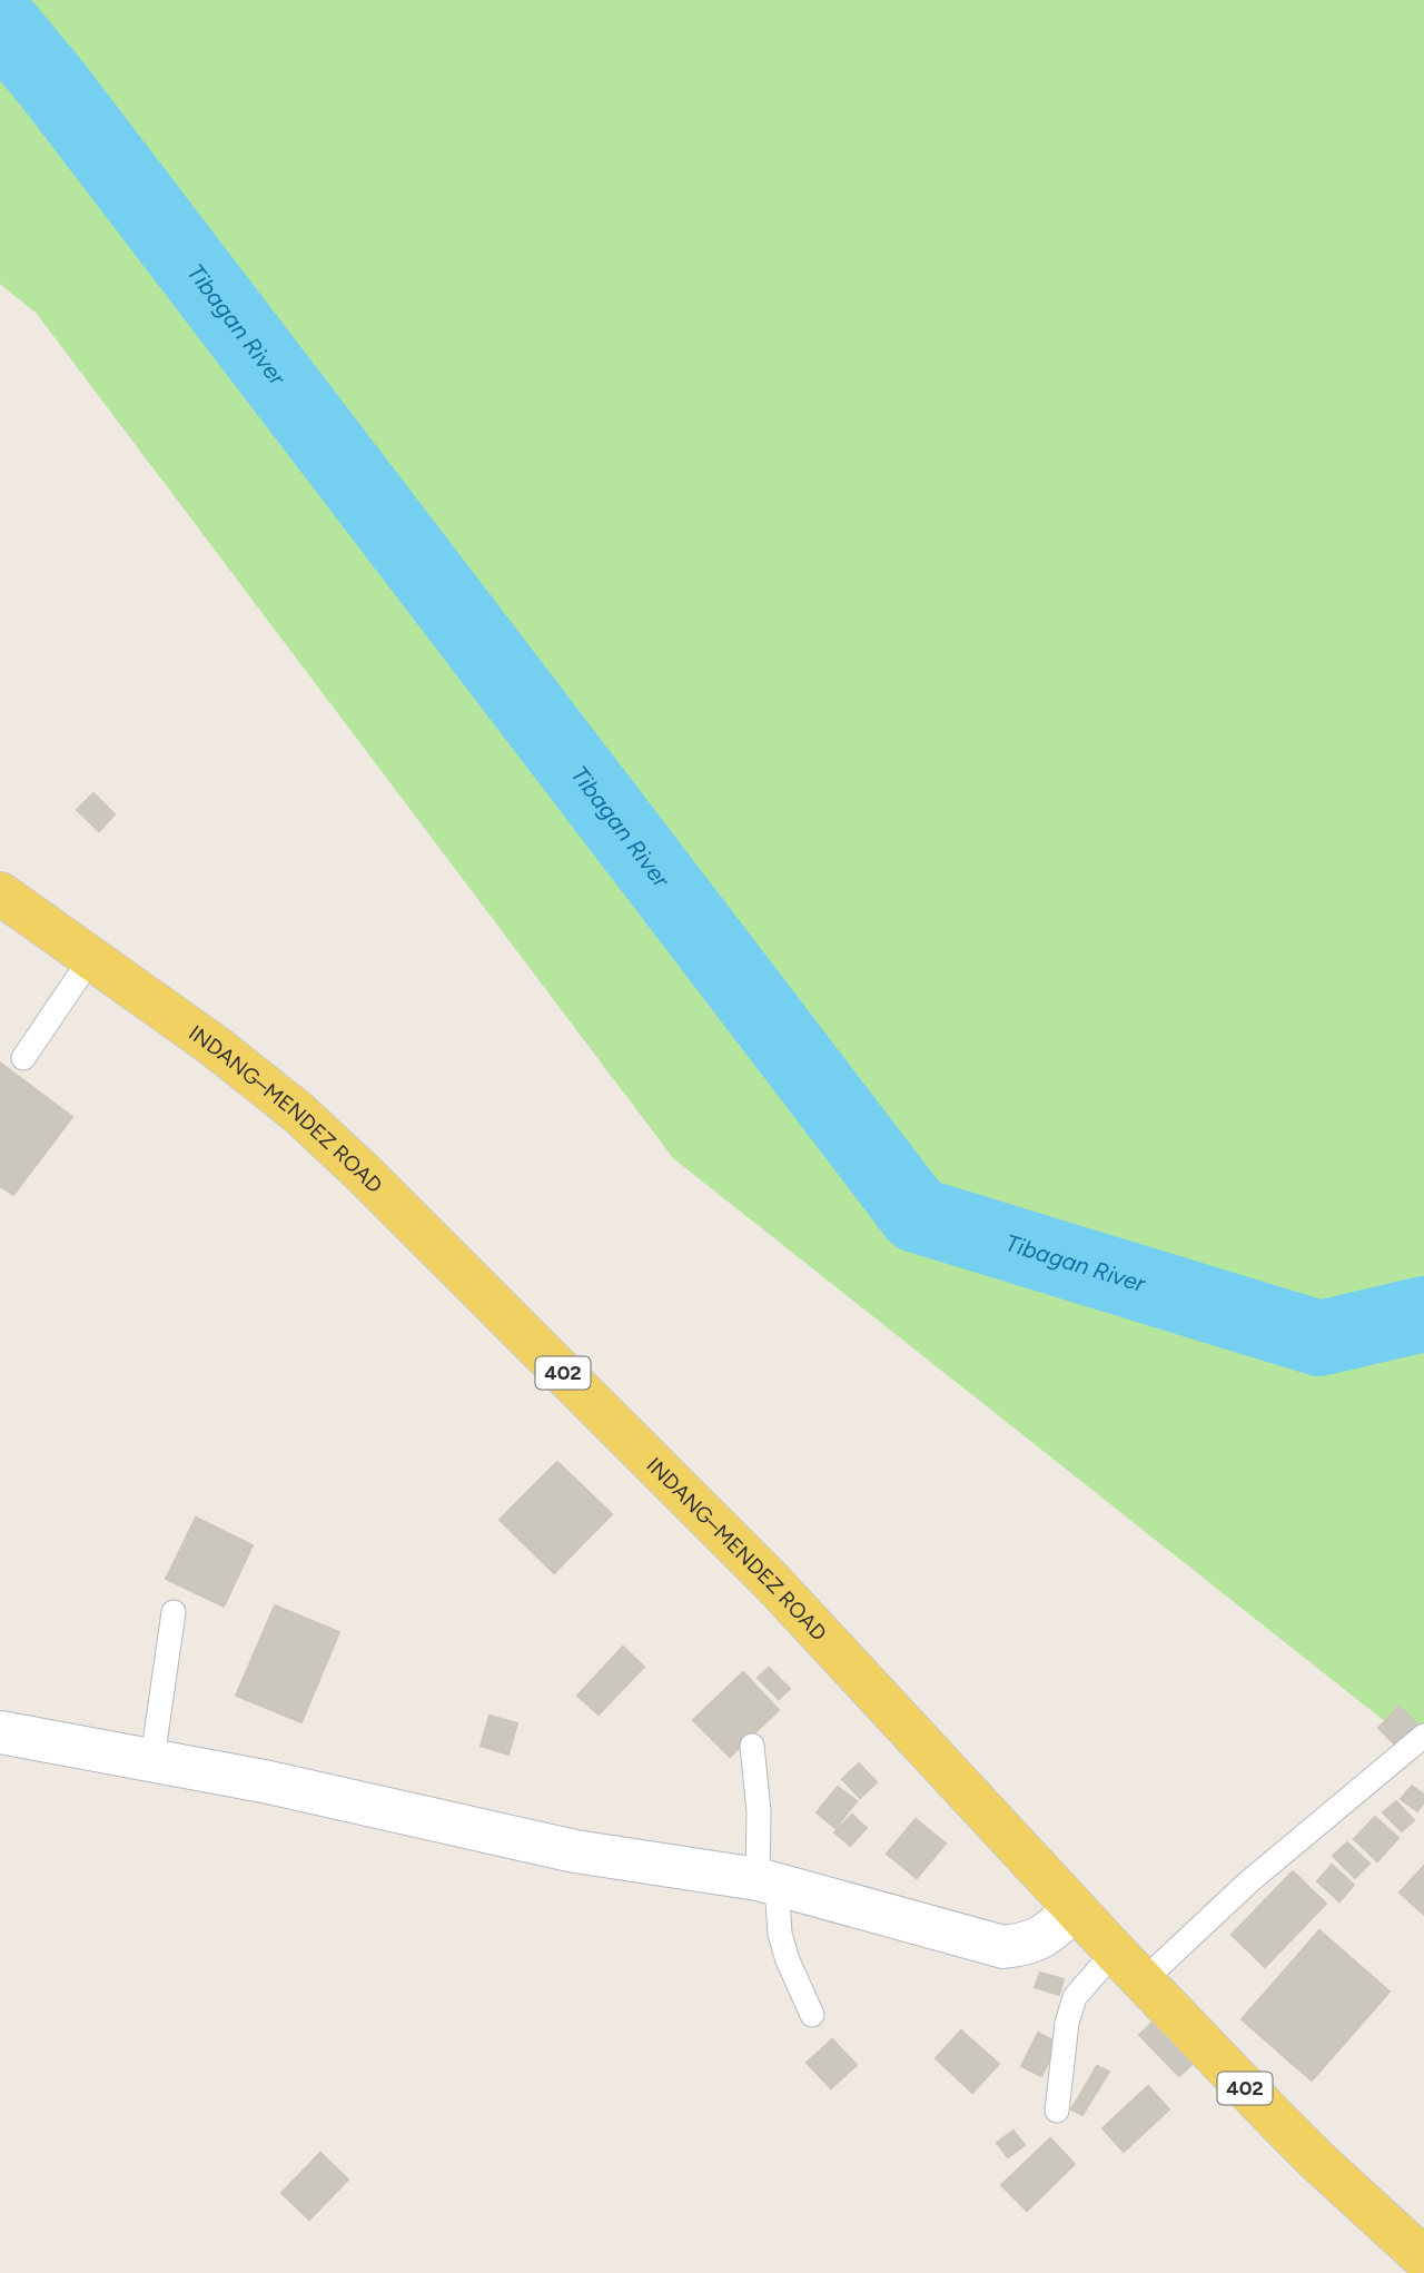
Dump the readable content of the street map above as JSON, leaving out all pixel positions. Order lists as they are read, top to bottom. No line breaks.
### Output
{"streets":{"main road":["INDANG–MENDEZ ROAD","402"]},"water":["Tibagan River"]}
